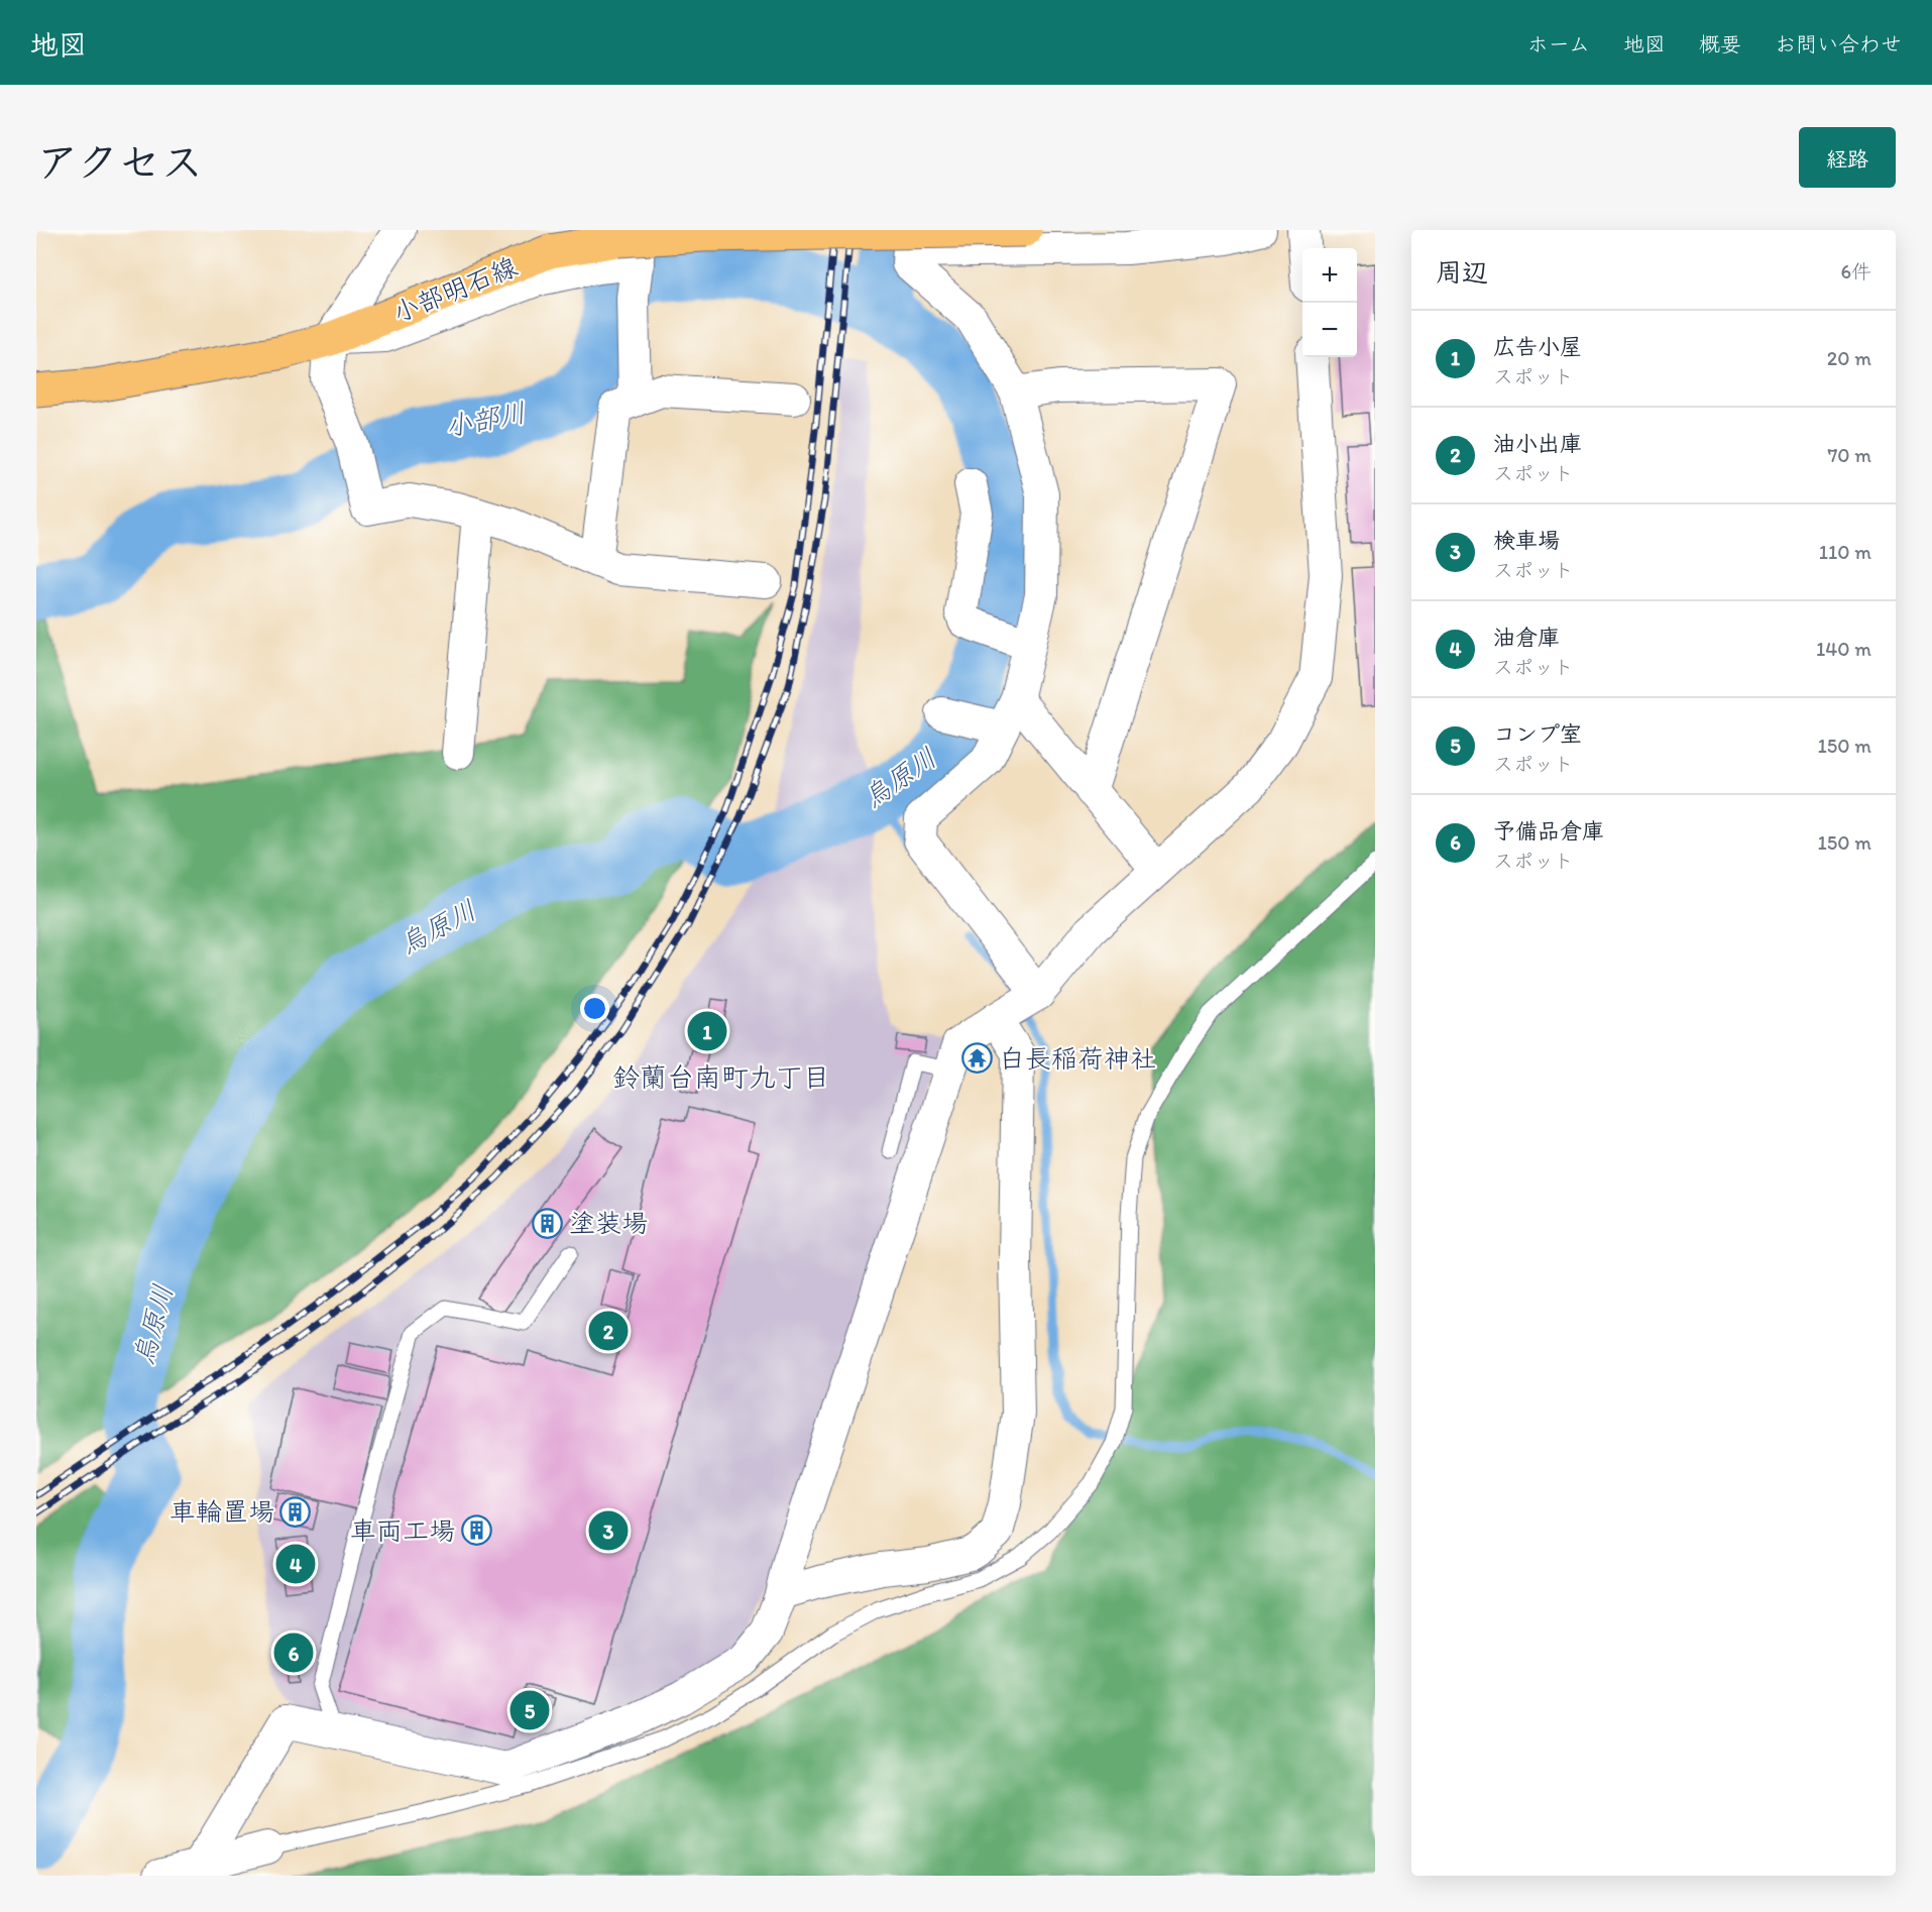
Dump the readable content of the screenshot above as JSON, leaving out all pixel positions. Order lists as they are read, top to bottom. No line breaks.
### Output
{"streets":{"main road":["小部明石線"]},"districts":["鈴蘭台南町九丁目"],"water":["小部川","烏原川"],"places":{"temple":["白長稲荷神社"],"building":["塗装場","車輪置場","車両工場"]},"page":{"header":"地図","nav":["ホーム","地図","概要","お問い合わせ"],"title":"アクセス","buttons":"経路","heading":["周辺","6件"],"map_buttons":["+","−"],"list":[{"mark":"1","name":"広告小屋","note":"スポット","value":"20 m"},{"mark":"2","name":"油小出庫","note":"スポット","value":"70 m"},{"mark":"3","name":"検車場","note":"スポット","value":"110 m"},{"mark":"4","name":"油倉庫","note":"スポット","value":"140 m"},{"mark":"5","name":"コンプ室","note":"スポット","value":"150 m"},{"mark":"6","name":"予備品倉庫","note":"スポット","value":"150 m"}],"pins":["1","2","3","4","6","5"]}}
